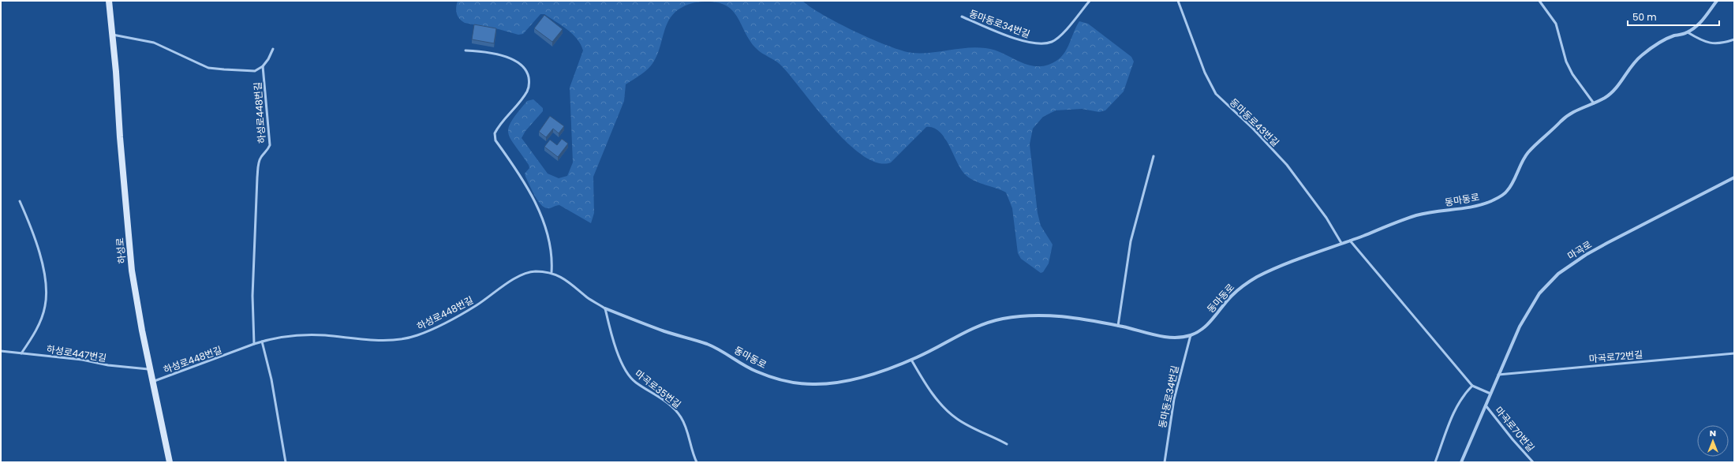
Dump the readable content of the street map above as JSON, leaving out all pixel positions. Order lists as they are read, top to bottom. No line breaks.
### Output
{"streets":{"street":["동마동로","마곡로","하성로"],"lane":["동마동로34번길","하성로448번길","동마동로43번길","하성로447번길","마곡로72번길","마곡로35번길","마곡로70번길"]},"crossings":[["동마동로34번길","동마동로"],["하성로448번길","동마동로"],["하성로448번길","하성로"],["하성로448번길","마곡로35번길"],["동마동로43번길","동마동로"],["동마동로","마곡로35번길"],["마곡로","마곡로72번길"],["마곡로","마곡로70번길"],["하성로","하성로447번길"]],"scale_bar":"50 m","north":"top"}
